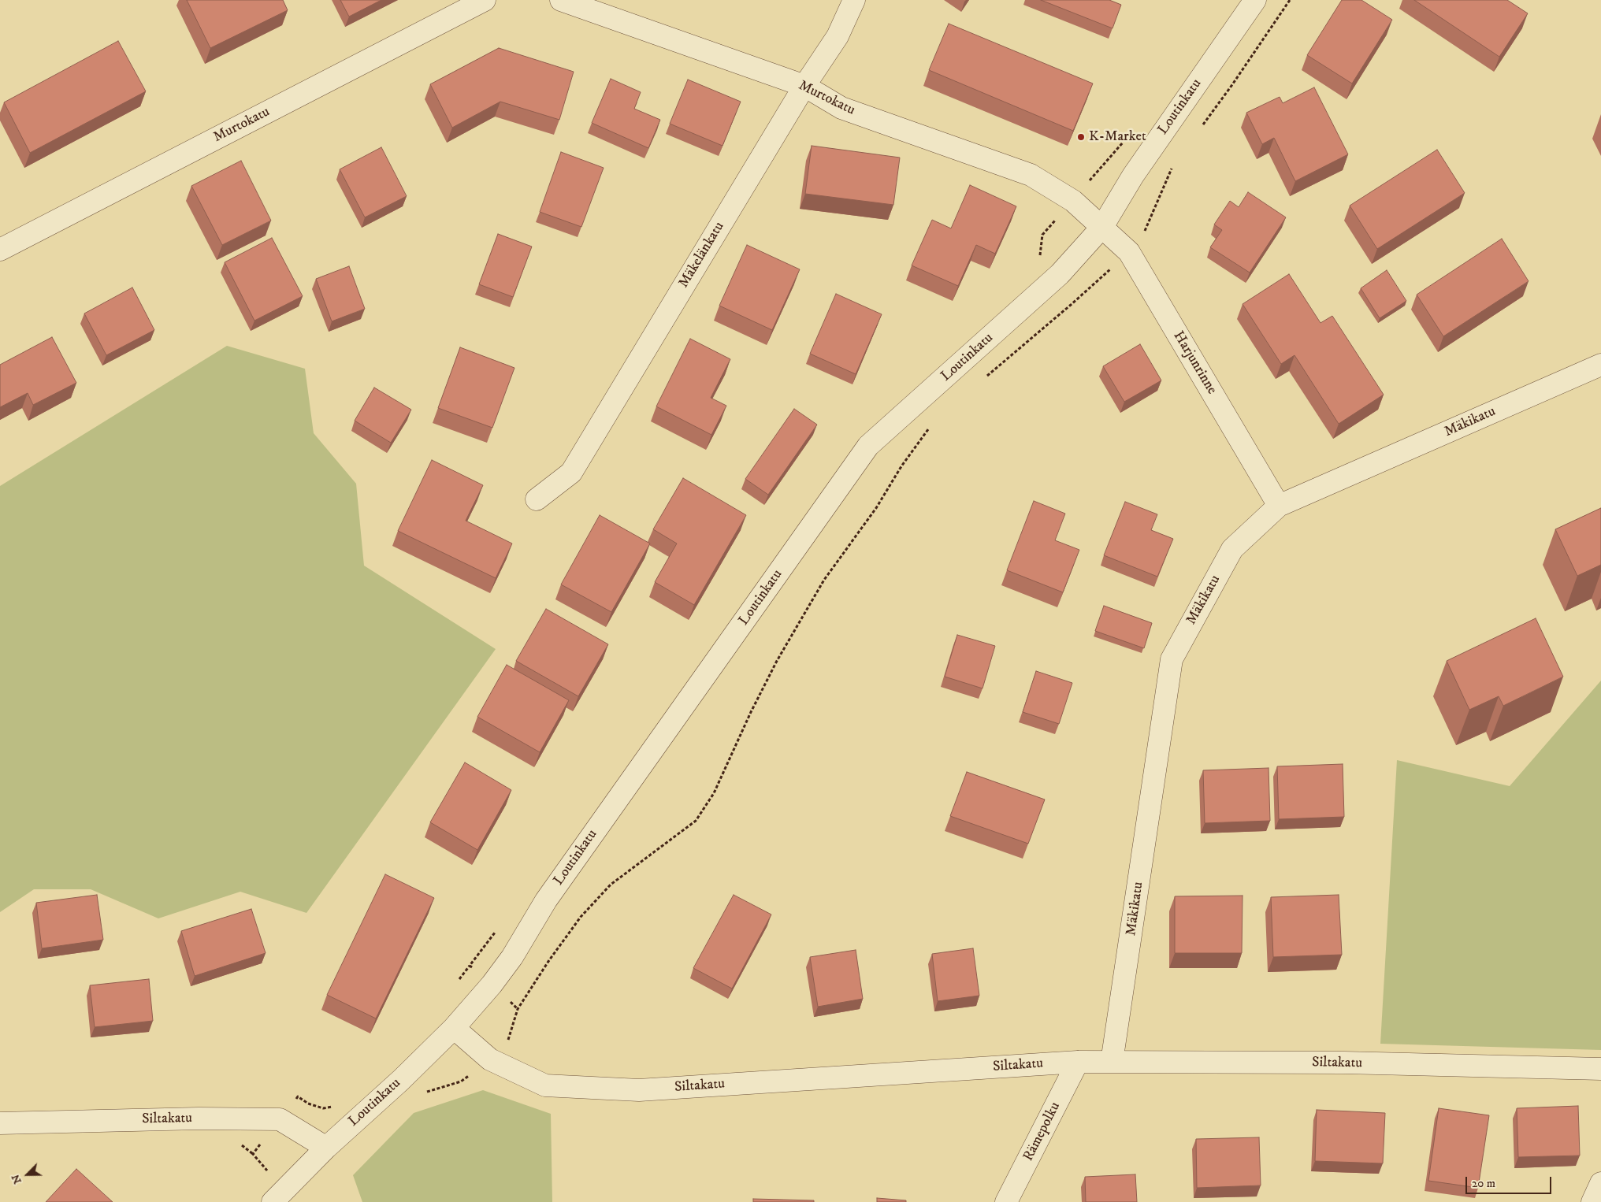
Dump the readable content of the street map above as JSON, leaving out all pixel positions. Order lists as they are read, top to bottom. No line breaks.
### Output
{"streets":{"street":["Murtokatu","Loutinkatu","Mäkelänkatu","Harjunrinne","Mäkikatu","Siltakatu","Rämepolku"]},"crossings":[["Murtokatu","Loutinkatu"],["Murtokatu","Mäkelänkatu"],["Murtokatu","Harjunrinne"],["Loutinkatu","Harjunrinne"],["Loutinkatu","Siltakatu"],["Harjunrinne","Mäkikatu"],["Mäkikatu","Siltakatu"],["Siltakatu","Rämepolku"]],"places":["K-Market"],"scale_bar":"20 m","north":"bottom left"}
